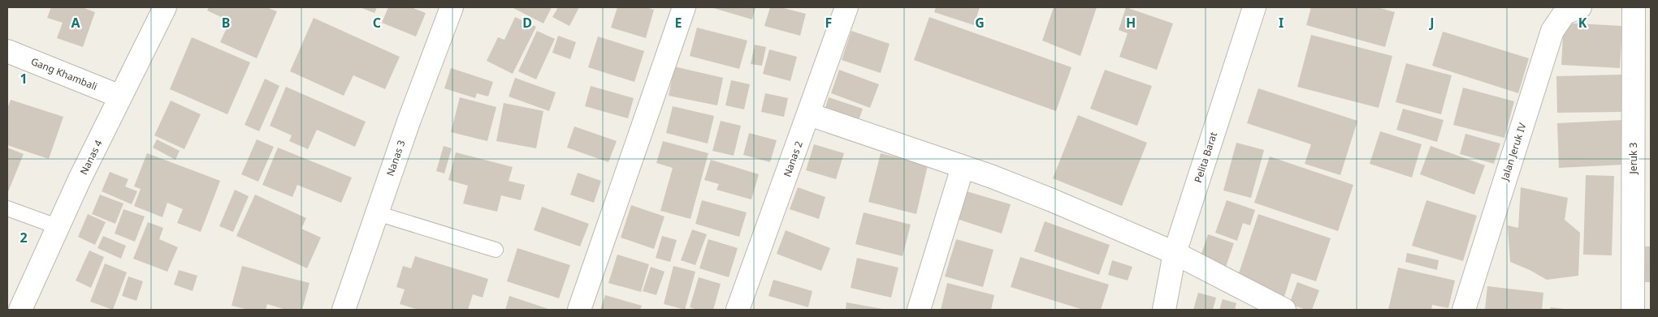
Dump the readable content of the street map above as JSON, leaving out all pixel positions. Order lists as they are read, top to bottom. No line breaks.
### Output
{"streets":{"street":["Gang Khambali","Jalan Jeruk IV","Nanas 4","Pelita Barat","Nanas 3","Jeruk 3","Nanas 2"]},"crossings":[["Gang Khambali","Nanas 4"]],"grid":{"columns":["A","B","C","D","E","F","G","H","I","J","K"],"rows":["1","2"]}}
